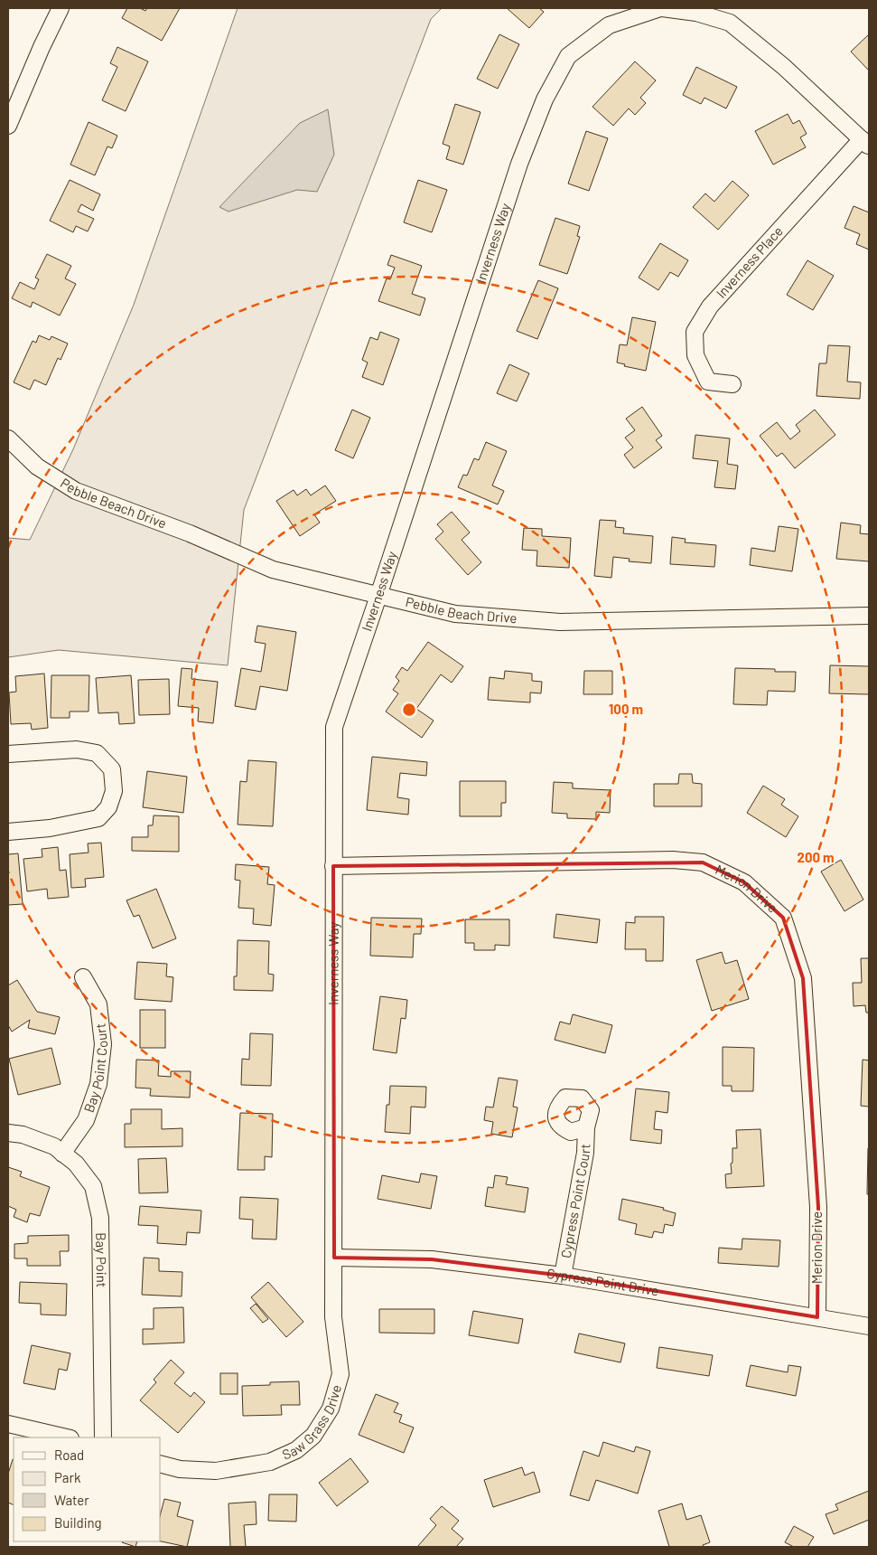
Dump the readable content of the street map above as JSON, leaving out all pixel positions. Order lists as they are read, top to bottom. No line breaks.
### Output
{"streets":{"street":["Inverness Way","Inverness Place","Pebble Beach Drive","Merion Drive","Bay Point Court","Cypress Point Court","Bay Point","Cypress Point Drive","Saw Grass Drive"]},"crossings":[["Inverness Way","Inverness Place"],["Inverness Way","Pebble Beach Drive"],["Inverness Way","Merion Drive"],["Inverness Way","Cypress Point Drive"],["Inverness Way","Saw Grass Drive"],["Merion Drive","Cypress Point Drive"],["Bay Point Court","Bay Point"],["Cypress Point Court","Cypress Point Drive"],["Cypress Point Drive","Saw Grass Drive"]],"legend":["Road","Park","Water","Building"],"rings":["100 m","200 m"]}
